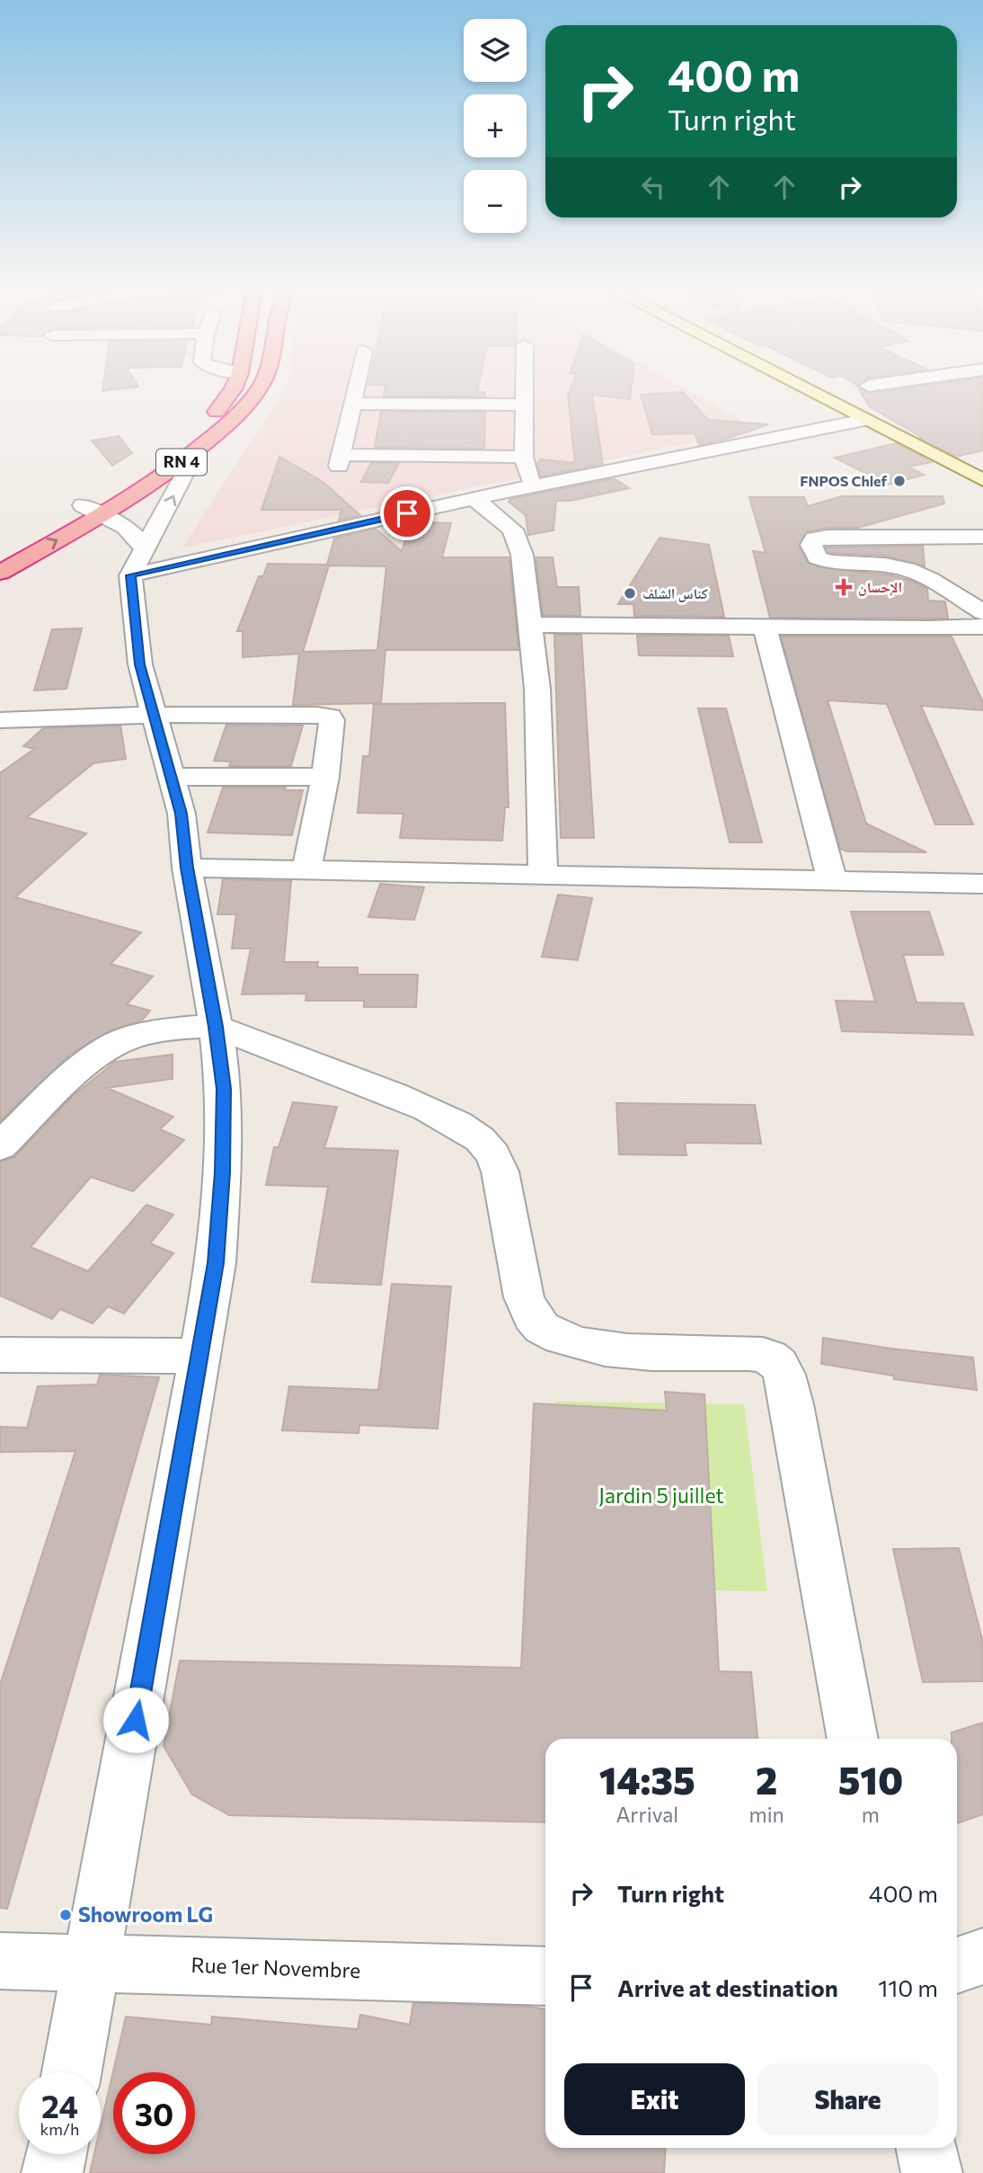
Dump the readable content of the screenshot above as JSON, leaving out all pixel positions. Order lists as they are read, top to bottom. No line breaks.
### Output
{"streets":{"highway":["RN 4"],"street":["Rue 1er Novembre"]},"parks":["Jardin 5 juillet"],"places":{"other":["FNPOS Chlef","كناس الشلف","Showroom LG"],"health":["الإحسان"]},"page":{"map_buttons":["+","−"],"turn":["400 m","Turn right"],"eta":["14:35","Arrival","2","min","510","m"],"list":[{"name":"Turn right","value":"400 m"},{"name":"Arrive at destination","value":"110 m"}],"buttons":["Exit","Share"],"speed":"24 km/h","limit":"30"}}
